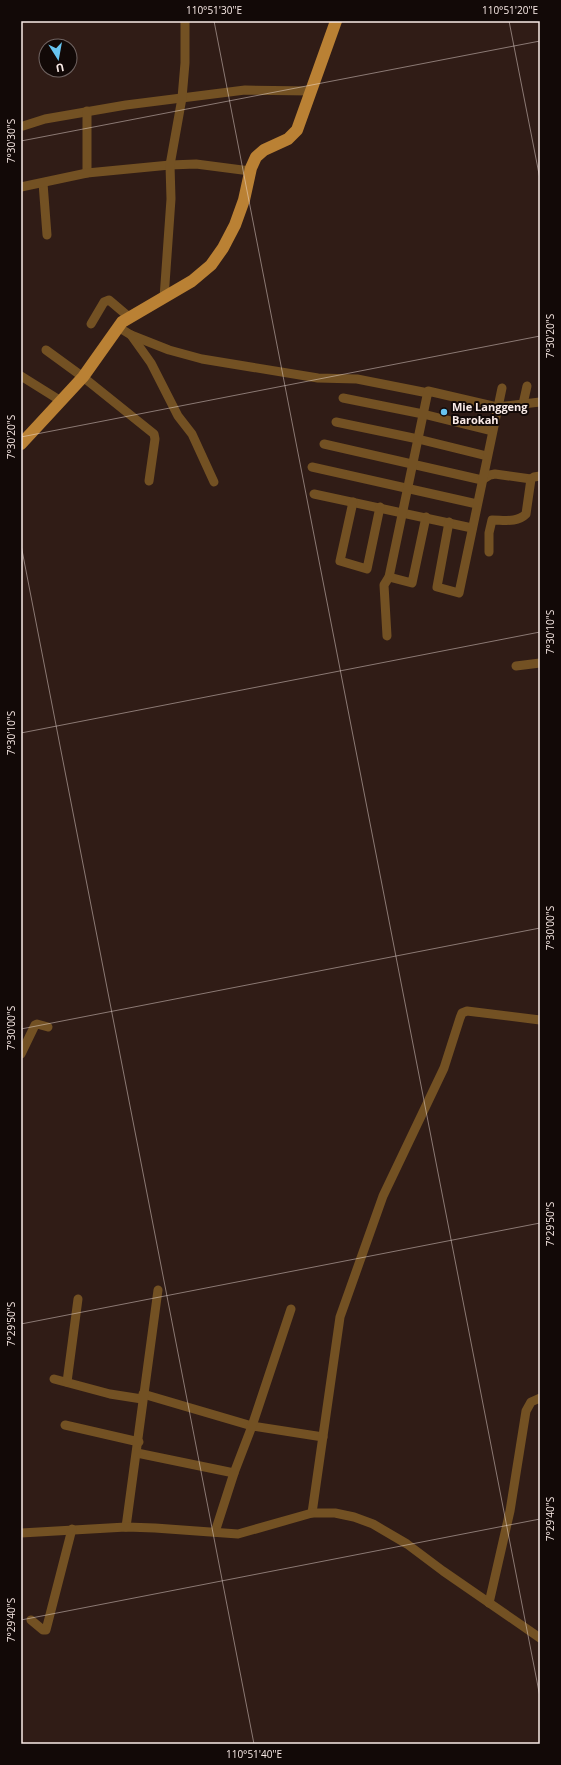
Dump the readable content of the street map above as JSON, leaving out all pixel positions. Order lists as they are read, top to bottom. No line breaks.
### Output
{"places":["Mie Langgeng Barokah"],"north":"bottom","coordinates":["110°51'30\"E","110°51'20\"E","7°30'30\"S","7°30'20\"S","7°30'10\"S","7°30'00\"S","7°29'50\"S","7°29'40\"S","110°51'40\"E"]}
